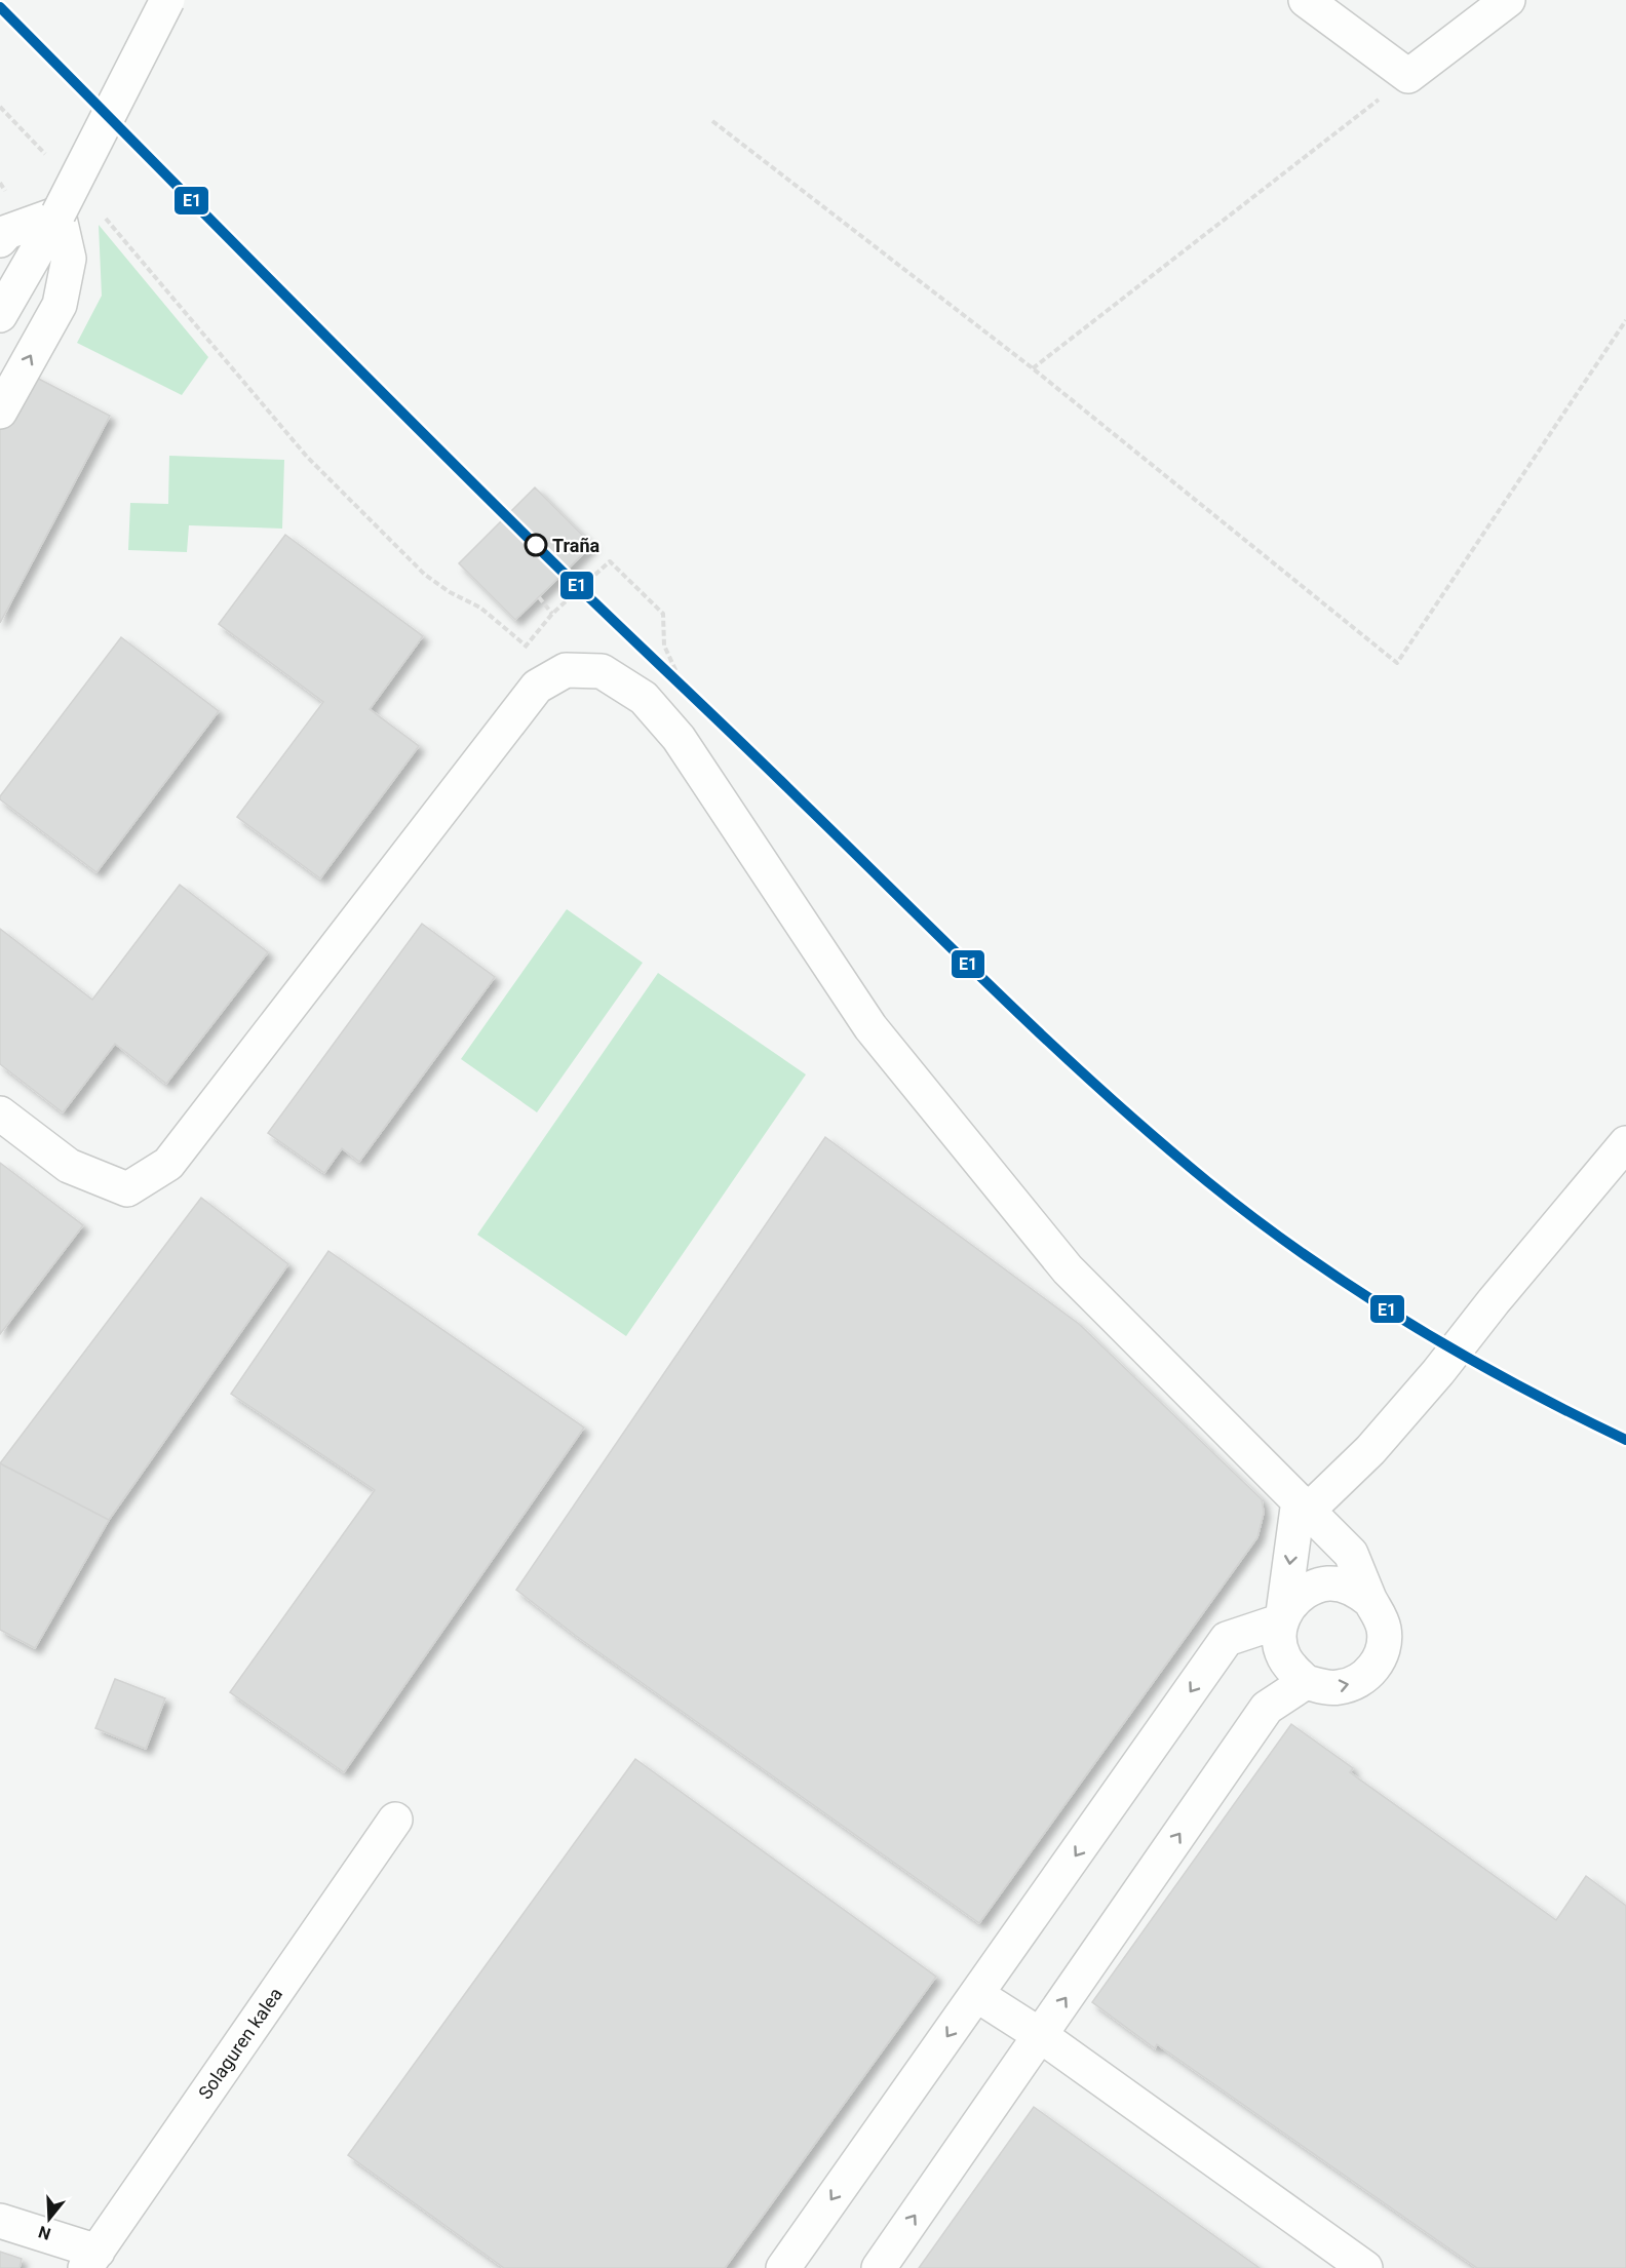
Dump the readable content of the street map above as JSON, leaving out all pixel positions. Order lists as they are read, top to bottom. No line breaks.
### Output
{"streets":{"street":["Solaguren kalea"]},"places":["Traña"],"lines":["transit line E1"],"north":"bottom"}
